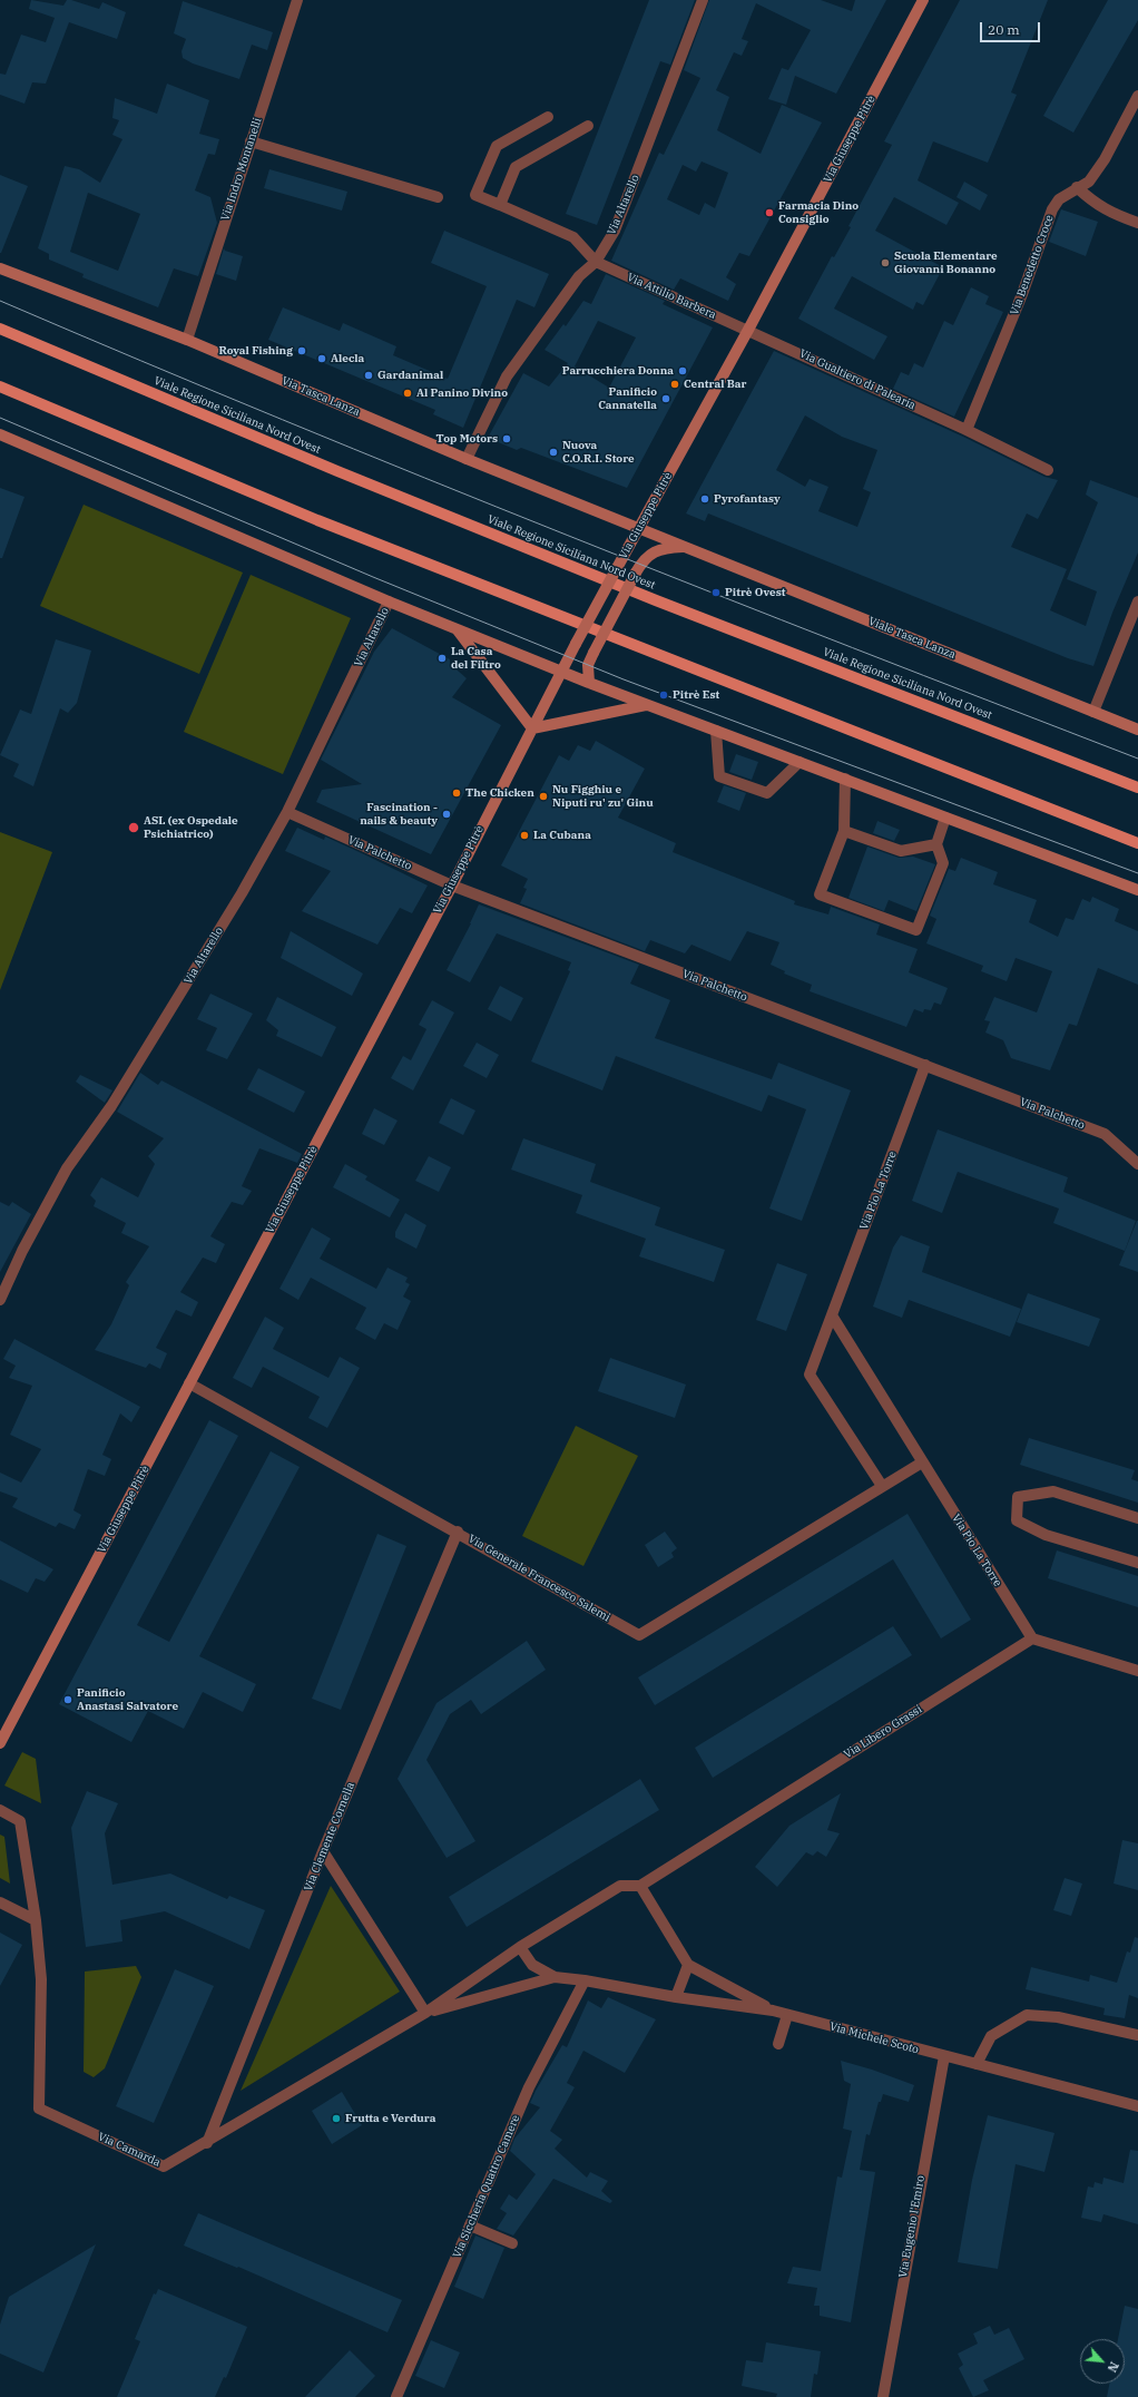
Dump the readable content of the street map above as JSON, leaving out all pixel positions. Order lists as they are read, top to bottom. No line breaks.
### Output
{"streets":{"main road":["Viale Regione Siciliana Nord Ovest"],"street":["Via Giuseppe Pitrè","Via Indro Montanelli","Via Altarello","Via Benedetto Croce","Via Attilio Barbera","Via Gualtiero di Palearia","Via Tasca Lanza","Viale Tasca Lanza","Via Palchetto","Via Pio La Torre","Via Generale Francesco Salemi","Via Libero Grassi","Via Clemente Cornella","Via Michele Scoto","Via Camarda","Via Siccheria Quattro Camere","Via Eugenio l'Emiro"]},"crossings":[["Via Giuseppe Pitrè","Via Attilio Barbera"],["Via Giuseppe Pitrè","Via Gualtiero di Palearia"],["Via Giuseppe Pitrè","Via Tasca Lanza"],["Via Giuseppe Pitrè","Viale Tasca Lanza"],["Via Giuseppe Pitrè","Via Palchetto"],["Via Giuseppe Pitrè","Via Generale Francesco Salemi"],["Via Indro Montanelli","Via Tasca Lanza"],["Via Altarello","Via Attilio Barbera"],["Via Altarello","Via Tasca Lanza"],["Via Altarello","Via Palchetto"],["Via Benedetto Croce","Via Gualtiero di Palearia"],["Via Attilio Barbera","Via Gualtiero di Palearia"],["Via Palchetto","Via Pio La Torre"],["Via Pio La Torre","Via Generale Francesco Salemi"],["Via Pio La Torre","Via Libero Grassi"],["Via Generale Francesco Salemi","Via Clemente Cornella"],["Via Clemente Cornella","Via Camarda"],["Via Michele Scoto","Via Eugenio l'Emiro"]],"places":["Farmacia Dino Consiglio","Scuola Elementare Giovanni Bonanno","Royal Fishing","Alecla","Parrucchiera Donna","Gardanimal","Central Bar","Al Panino Divino","Panificio Cannatella","Top Motors","Nuova C.O.R.I. Store","Pyrofantasy","Pitrè Ovest","La Casa del Filtro","Pitrè Est","The Chicken","Nu Figghiu e Niputi ru' zu' Ginu","Fascination - nails & beauty","ASL (ex Ospedale Psichiatrico)","La Cubana","Panificio Anastasi Salvatore","Frutta e Verdura"],"scale_bar":"20 m","north":"bottom right"}
